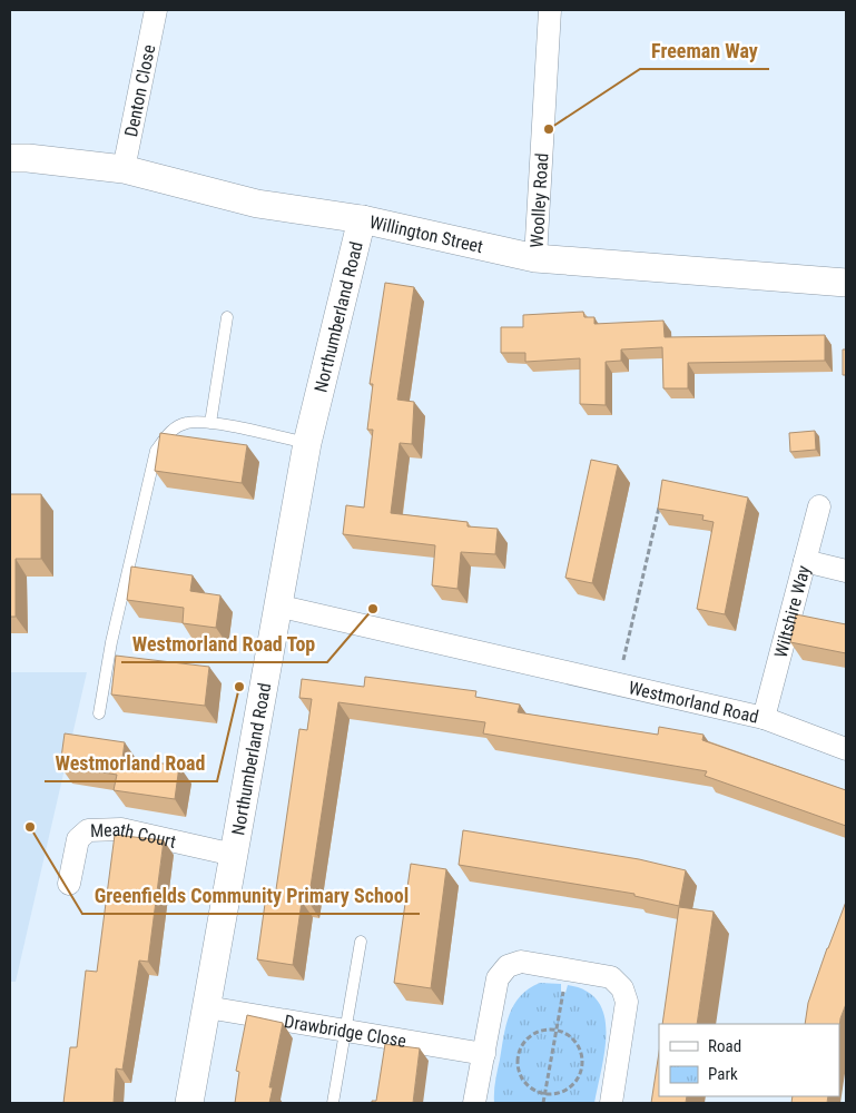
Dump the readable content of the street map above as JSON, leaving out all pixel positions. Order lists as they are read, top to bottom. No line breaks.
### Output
{"streets":{"street":["Denton Close","Woolley Road","Willington Street","Northumberland Road","Wiltshire Way","Westmorland Road","Meath Court","Drawbridge Close"]},"crossings":[["Denton Close","Willington Street"],["Woolley Road","Willington Street"],["Willington Street","Northumberland Road"],["Northumberland Road","Westmorland Road"],["Northumberland Road","Meath Court"],["Northumberland Road","Drawbridge Close"],["Wiltshire Way","Westmorland Road"]],"places":["Freeman Way","Westmorland Road Top","Westmorland Road","Greenfields Community Primary School"],"legend":["Road","Park"]}
